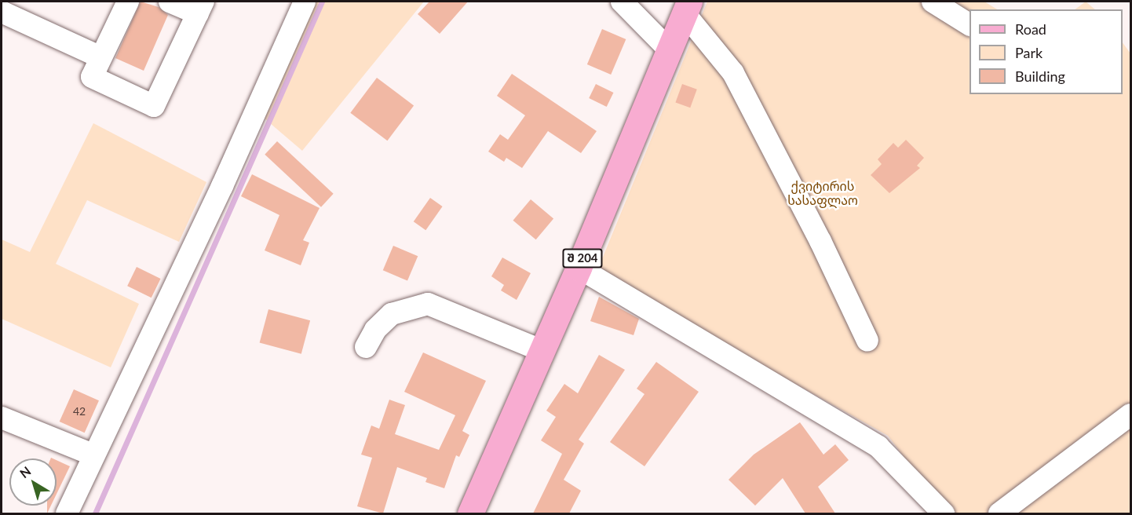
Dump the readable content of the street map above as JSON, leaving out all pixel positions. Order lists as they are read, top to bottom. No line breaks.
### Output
{"streets":{"main road":["შ 204"]},"parks":["ქვიტირის სასაფლაო"],"house_numbers":["42"],"legend":["Road","Park","Building"],"north":"top left"}
